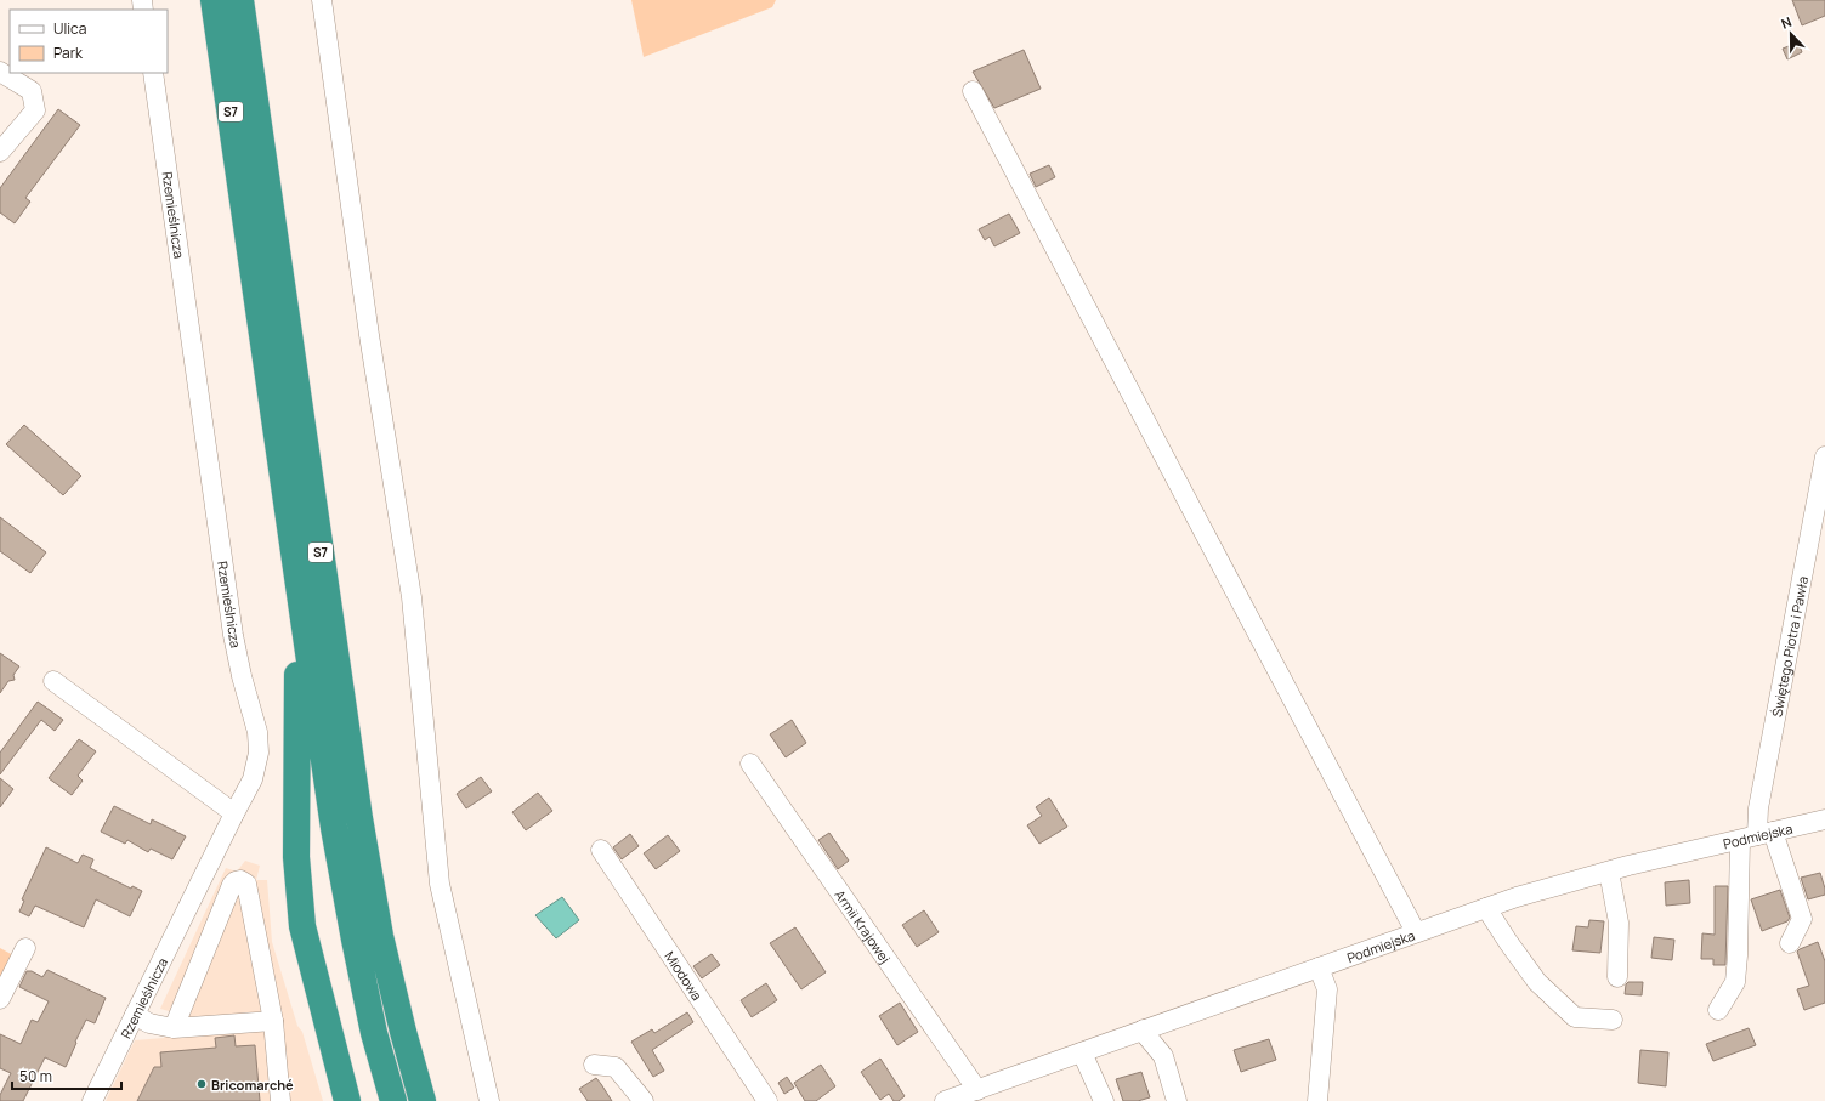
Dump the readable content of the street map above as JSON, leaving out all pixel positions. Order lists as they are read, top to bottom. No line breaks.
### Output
{"streets":{"highway":["S7"],"street":["Rzemieślnicza","Świętego Piotra i Pawła","Podmiejska","Armii Krajowej","Miodowa"]},"crossings":[["Świętego Piotra i Pawła","Podmiejska"],["Podmiejska","Armii Krajowej"]],"places":["Bricomarché"],"legend":["Ulica","Park"],"scale_bar":"50 m","north":"top"}
